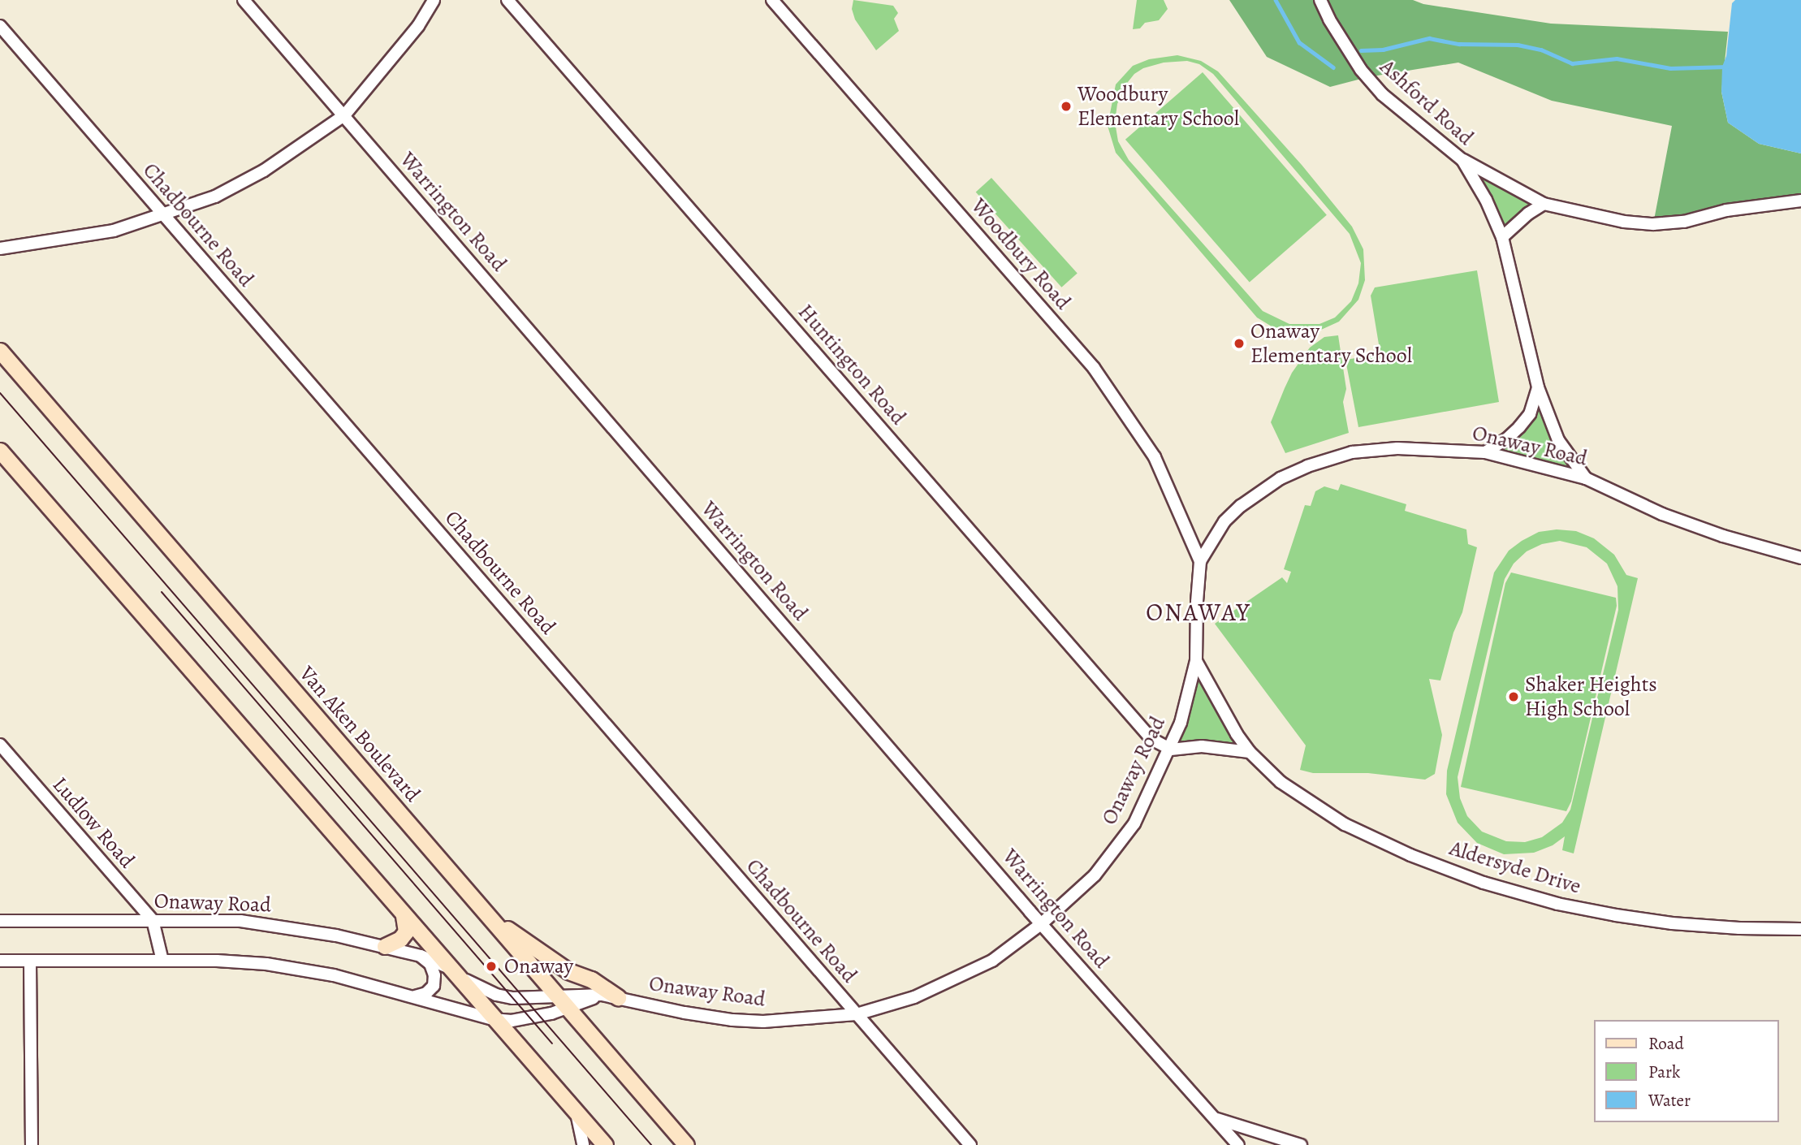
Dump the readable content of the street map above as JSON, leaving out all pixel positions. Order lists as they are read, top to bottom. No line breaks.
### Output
{"streets":{"main road":["Van Aken Boulevard"],"street":["Ashford Road","Warrington Road","Chadbourne Road","Woodbury Road","Huntington Road","Onaway Road","Ludlow Road","Aldersyde Drive"]},"crossings":[["Ashford Road","Onaway Road"],["Warrington Road","Onaway Road"],["Chadbourne Road","Onaway Road"],["Woodbury Road","Onaway Road"],["Huntington Road","Onaway Road"],["Onaway Road","Van Aken Boulevard"],["Onaway Road","Ludlow Road"],["Onaway Road","Aldersyde Drive"]],"districts":["ONAWAY"],"places":["Woodbury Elementary School","Onaway Elementary School","Shaker Heights High School","Onaway"],"legend":["Road","Park","Water"]}
